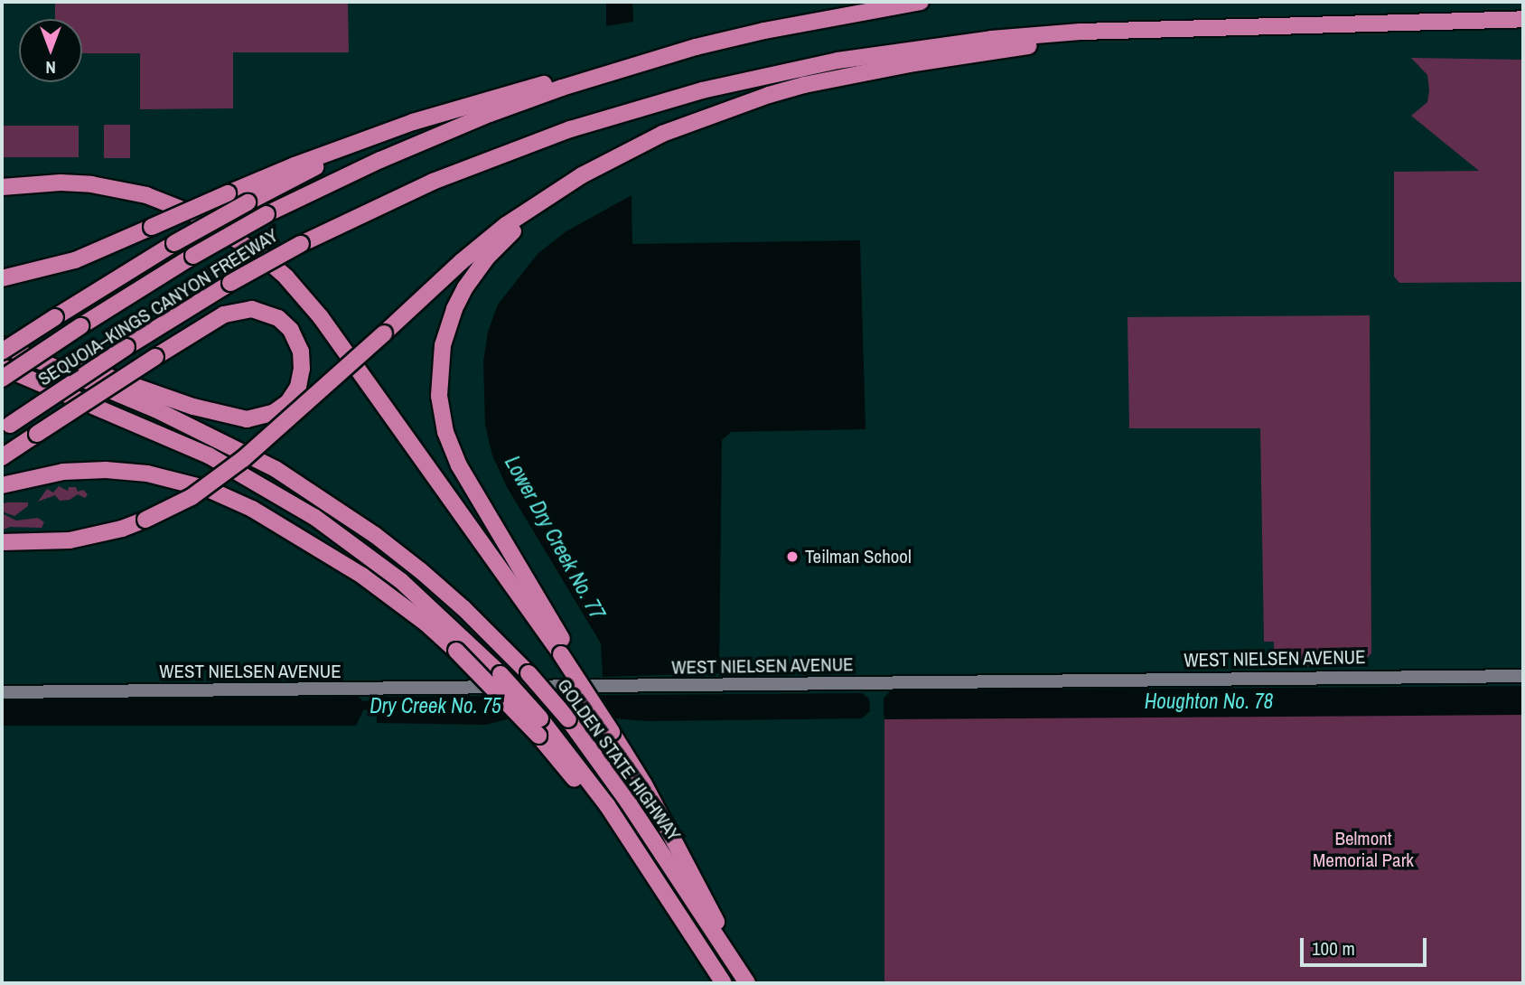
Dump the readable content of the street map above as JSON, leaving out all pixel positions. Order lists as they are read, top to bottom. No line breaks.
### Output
{"streets":{"highway":["SEQUOIA–KINGS CANYON FREEWAY","GOLDEN STATE HIGHWAY"],"street":["WEST NIELSEN AVENUE"]},"water":["Lower Dry Creek No. 77","Houghton No. 78","Dry Creek No. 75"],"parks":["Belmont Memorial Park"],"places":["Teilman School"],"scale_bar":"100 m","north":"bottom"}
